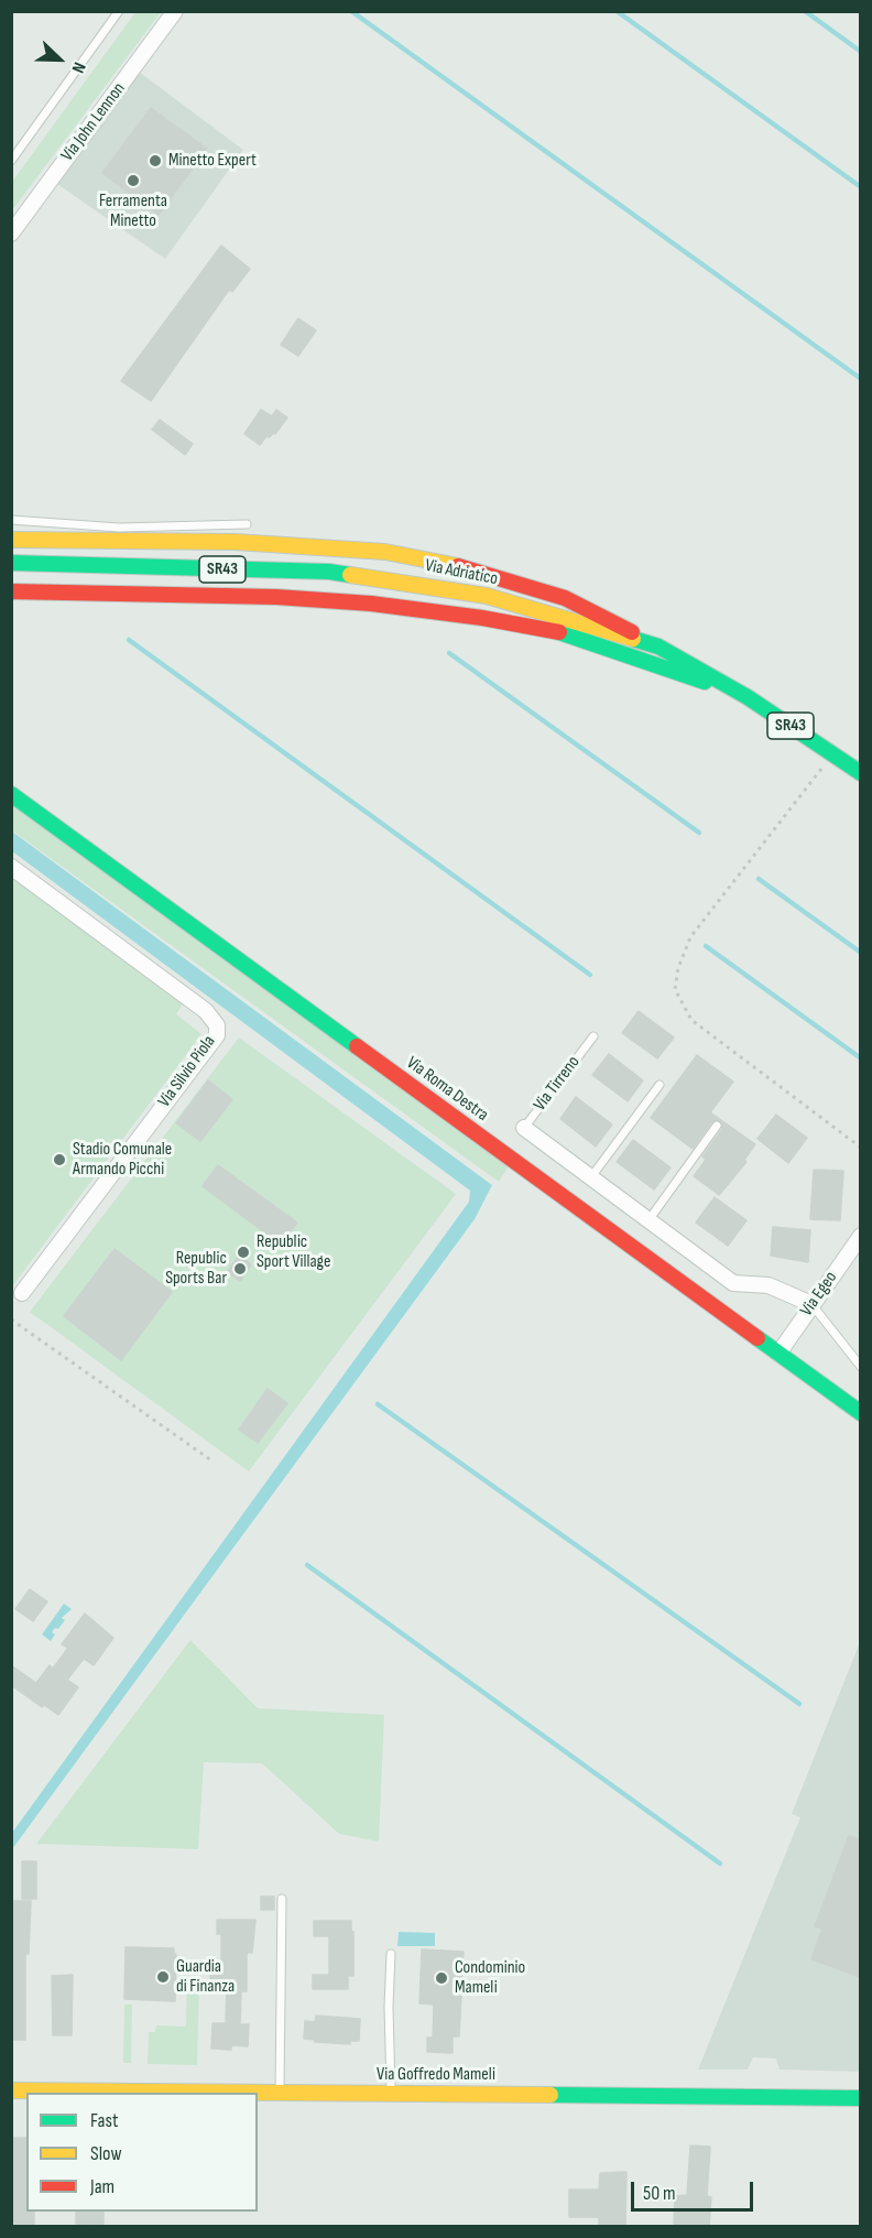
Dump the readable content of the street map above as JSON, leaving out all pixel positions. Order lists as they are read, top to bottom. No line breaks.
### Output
{"streets":{"main road":["SR43","Via Adriatico","Via Roma Destra","Via Goffredo Mameli"],"street":["Via John Lennon","Via Silvio Piola","Via Tirreno","Via Egeo"]},"crossings":[["Via Tirreno","Via Egeo"],["Via Roma Destra","Via Egeo"]],"places":["Minetto Expert","Ferramenta Minetto","Stadio Comunale Armando Picchi","Republic Sport Village","Republic Sports Bar","Guardia di Finanza","Condominio Mameli"],"legend":["Fast","Slow","Jam"],"scale_bar":"50 m","north":"bottom right"}
